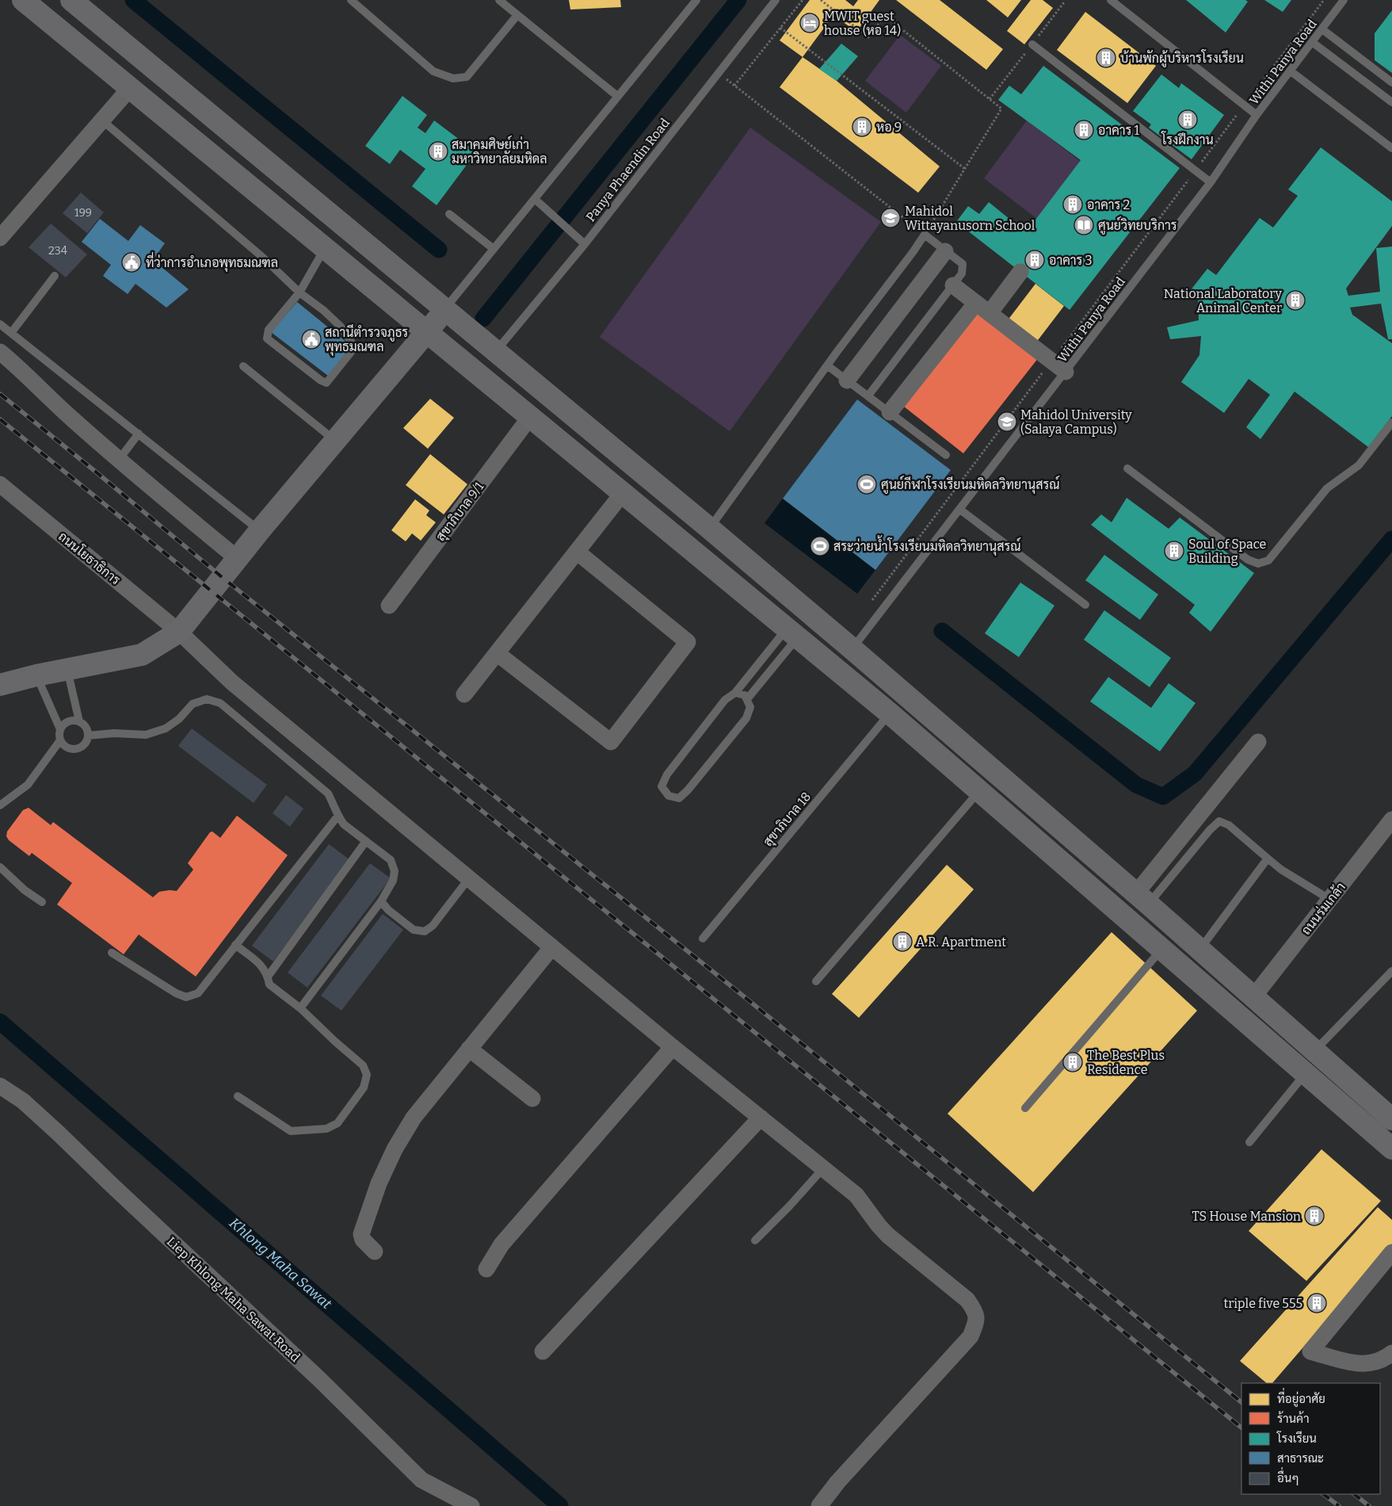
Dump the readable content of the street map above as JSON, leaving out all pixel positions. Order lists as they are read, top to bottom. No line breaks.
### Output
{"streets":{"street":["สุขาภิบาล 9/1","ถนนโยธาธิการ","ถนนร่มเกล้า","Liep Khlong Maha Sawat Road"],"lane":["Withi Panya Road","Panya Phaendin Road","สุขาภิบาล 18"]},"water":["Khlong Maha Sawat"],"places":{"hotel":["MWIT guest house (หอ 14)"],"building":["บ้านพักผู้บริหารโรงเรียน","โรงฝึกงาน","หอ 9","อาคาร 1","สมาคมศิษย์เก่า มหาวิทยาลัยมหิดล","อาคาร 2","อาคาร 3","National Laboratory Animal Center","Soul of Space Building","A.R. Apartment","The Best Plus Residence","TS House Mansion","triple five 555"],"school or university":["Mahidol Wittayanusorn School","Mahidol University (Salaya Campus)"],"library":["ศูนย์วิทยบริการ"],"public building":["ที่ว่าการอำเภอพุทธมณฑล","สถานีตำรวจภูธร พุทธมณฑล"],"sports":["ศูนย์กีฬาโรงเรียนมหิดลวิทยานุสรณ์","สระว่ายน้ำโรงเรียนมหิดลวิทยานุสรณ์"]},"house_numbers":["199","234"],"legend":["ที่อยู่อาศัย","ร้านค้า","โรงเรียน","สาธารณะ","อื่นๆ"]}
